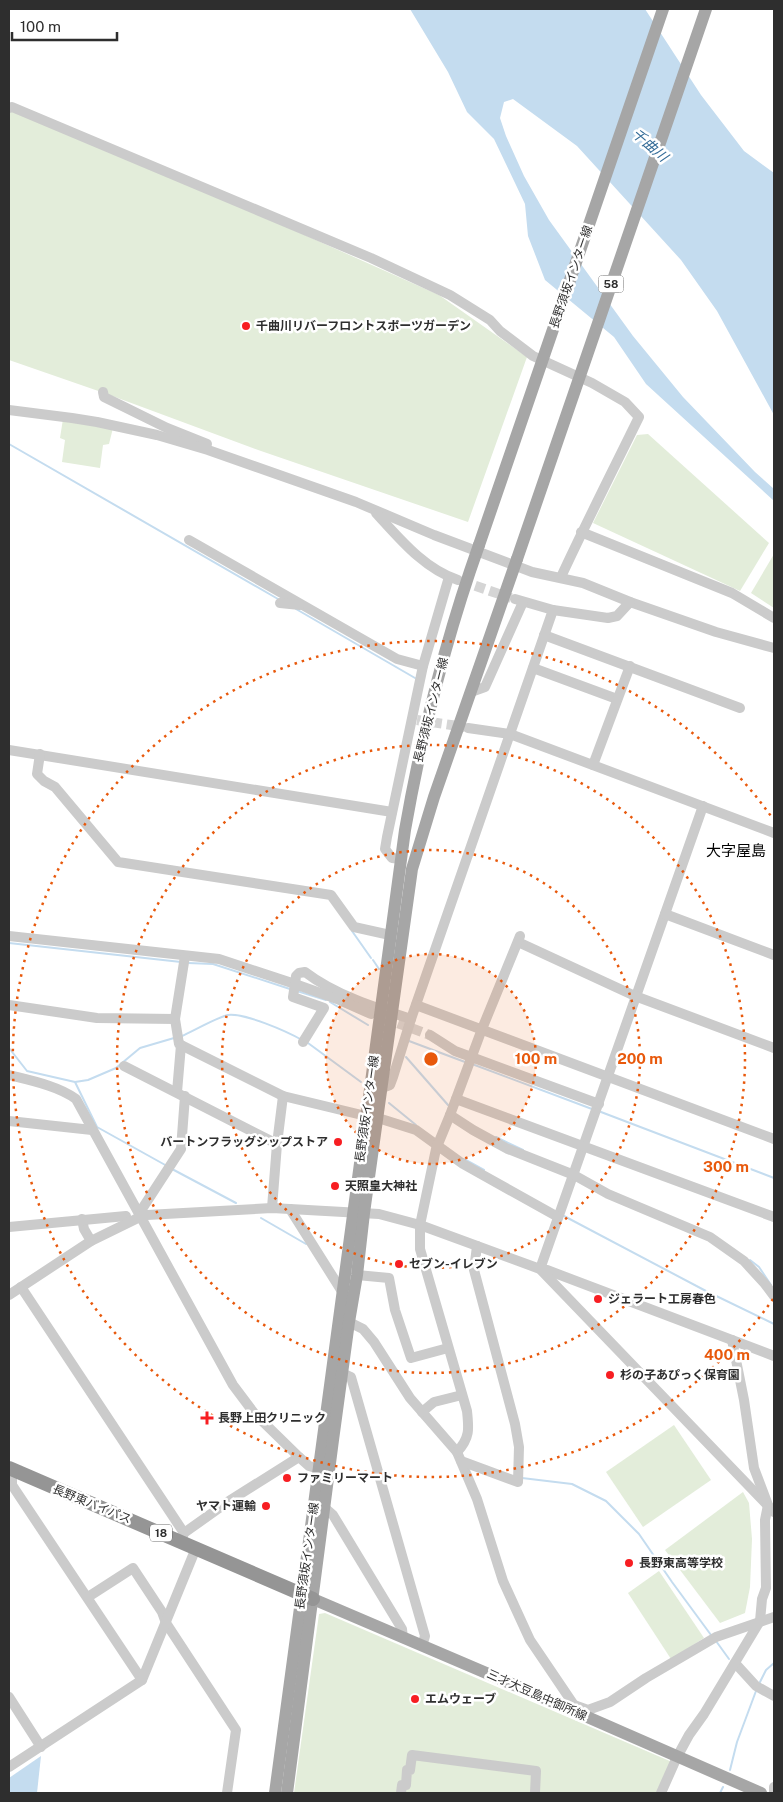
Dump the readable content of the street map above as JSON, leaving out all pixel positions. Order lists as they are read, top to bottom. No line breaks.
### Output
{"streets":{"highway":["長野東バイパス","18"],"main road":["長野須坂インター線","58","三才大豆島中御所線"]},"crossings":[["長野須坂インター線","長野東バイパス"],["長野須坂インター線","三才大豆島中御所線"],["長野東バイパス","三才大豆島中御所線"]],"districts":["大字屋島"],"water":["千曲川"],"places":{"other":["千曲川リバーフロントスポーツガーデン","バートンフラッグシップストア","天照皇大神社","セブン-イレブン","ジェラート工房春色","杉の子あぴっく保育園","ファミリーマート","ヤマト運輸","長野東高等学校","エムウェーブ"],"health":["長野上田クリニック"]},"scale_bar":"100 m","rings":["100 m","200 m","300 m","400 m"]}
